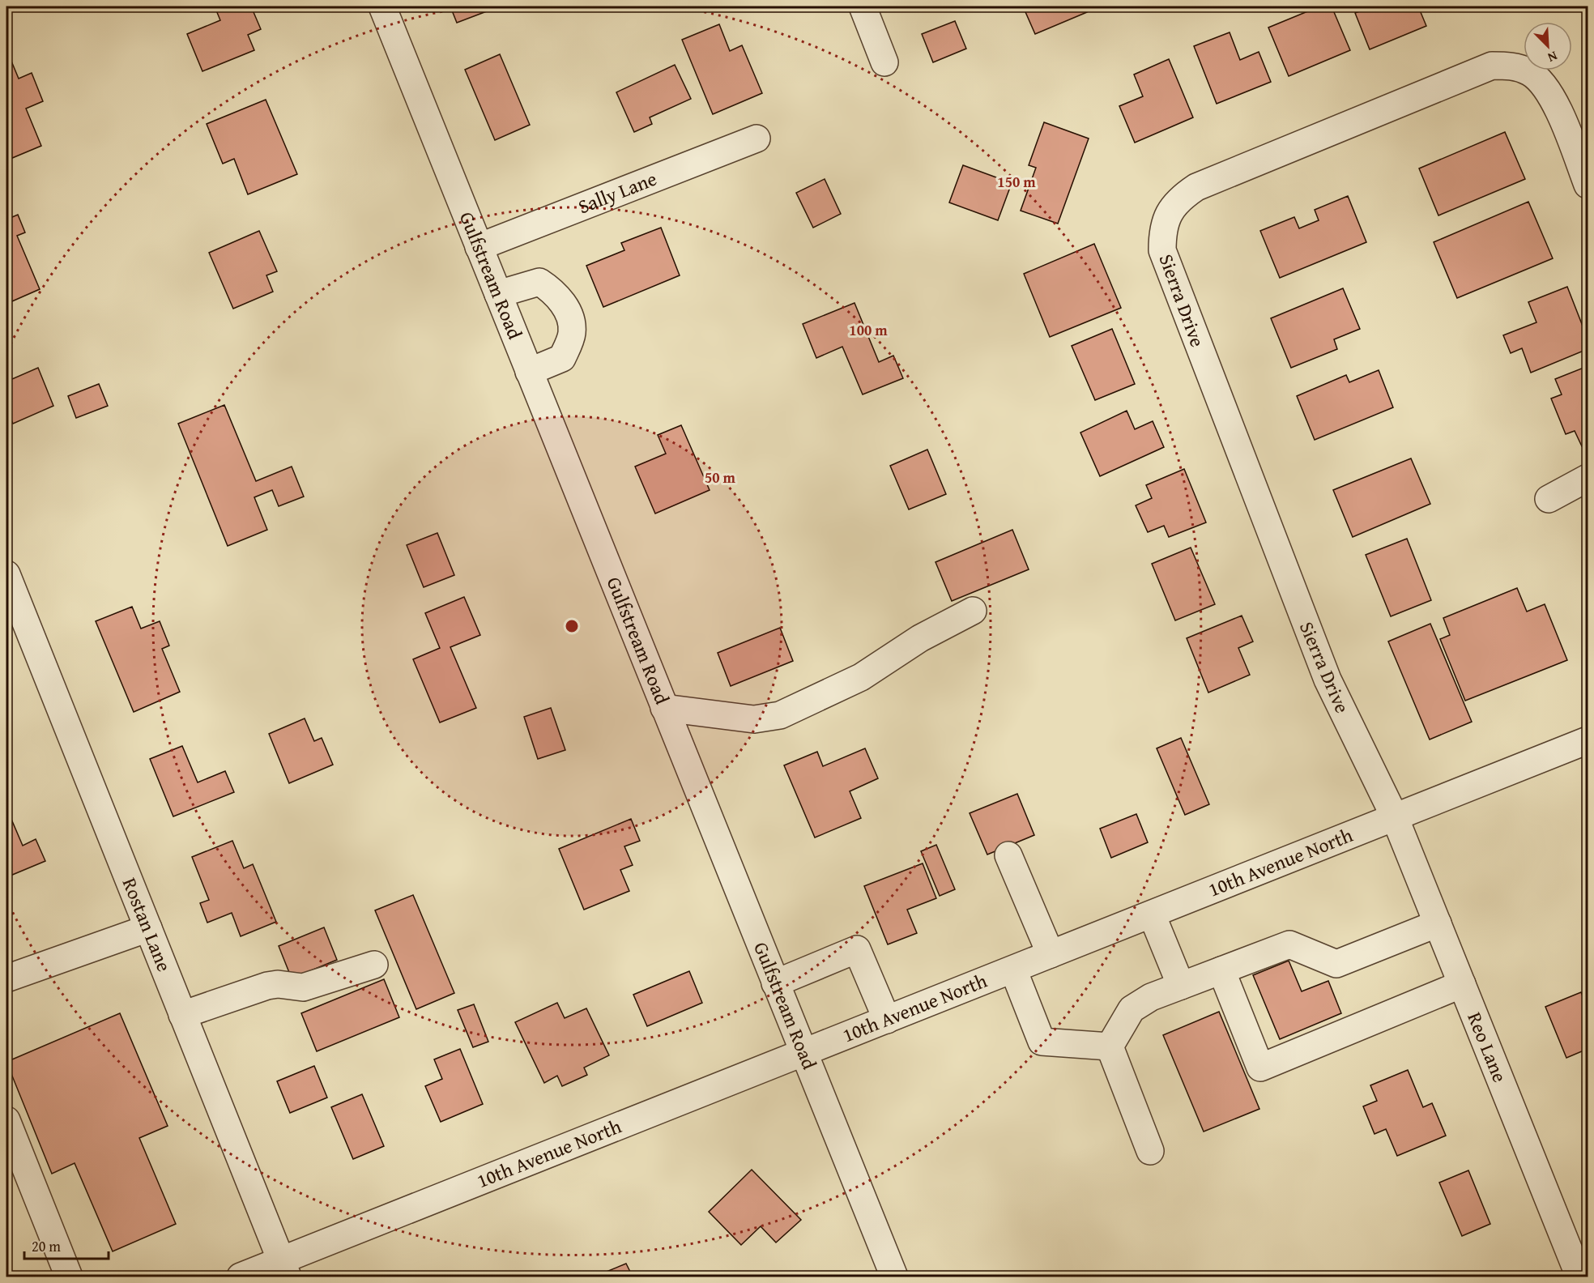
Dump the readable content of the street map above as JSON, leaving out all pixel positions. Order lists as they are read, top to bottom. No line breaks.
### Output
{"streets":{"street":["Sally Lane","Gulfstream Road","Sierra Drive","10th Avenue North","Rostan Lane","Reo Lane"]},"crossings":[["Sally Lane","Gulfstream Road"],["Gulfstream Road","10th Avenue North"],["Sierra Drive","10th Avenue North"],["Sierra Drive","Reo Lane"],["10th Avenue North","Rostan Lane"],["10th Avenue North","Reo Lane"]],"scale_bar":"20 m","north":"bottom right","rings":["150 m","100 m","50 m"]}
